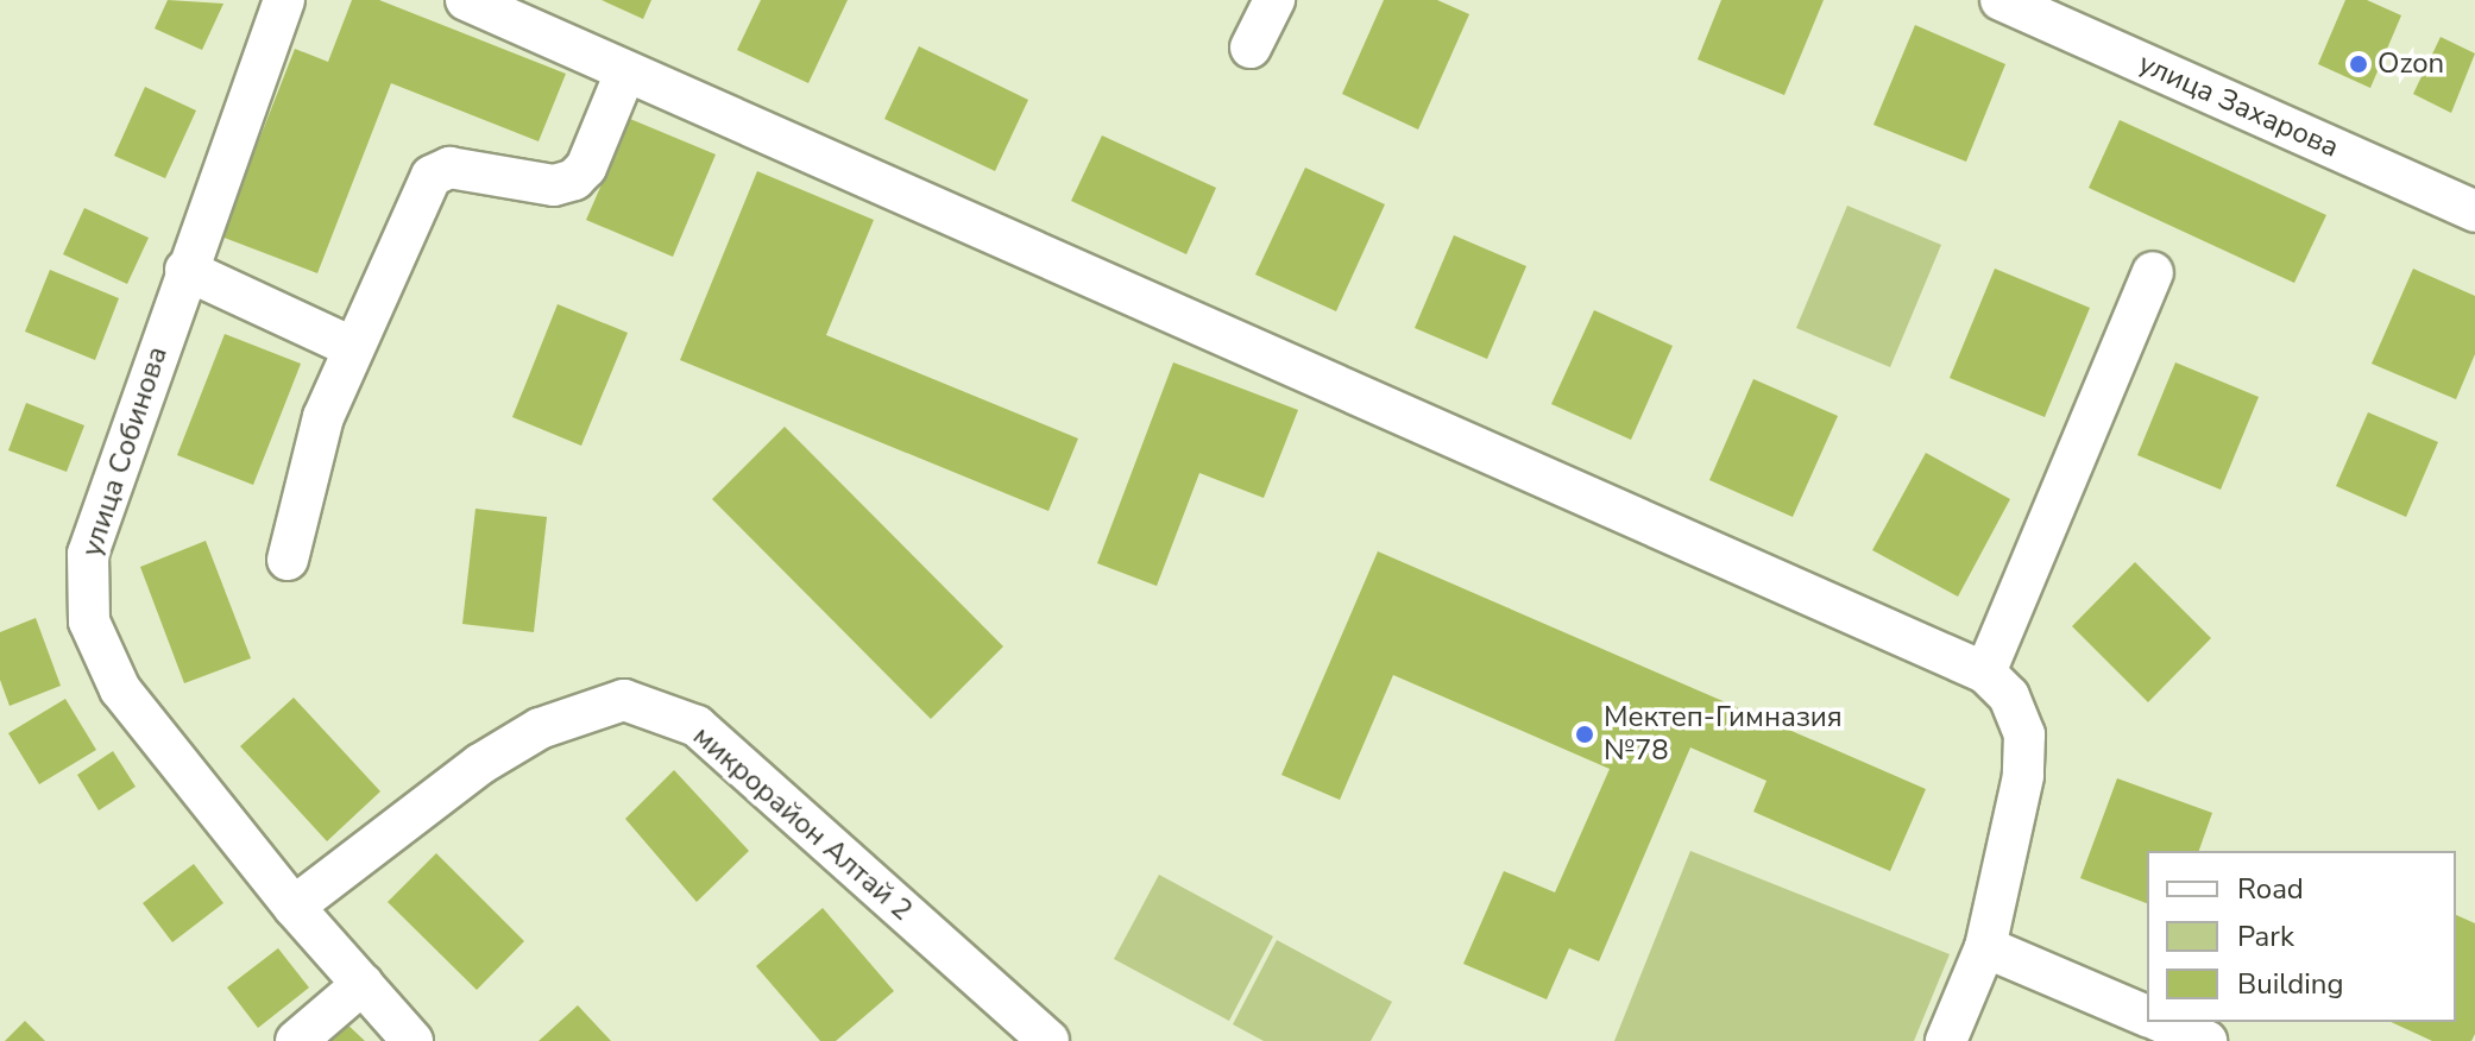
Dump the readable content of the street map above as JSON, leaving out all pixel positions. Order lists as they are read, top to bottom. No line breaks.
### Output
{"streets":{"street":["улица Захарова","улица Собинова","микрорайон Алтай 2"]},"crossings":[["улица Собинова","микрорайон Алтай 2"]],"places":["Ozon","Мектеп-Гимназия №78"],"legend":["Road","Park","Building"]}
